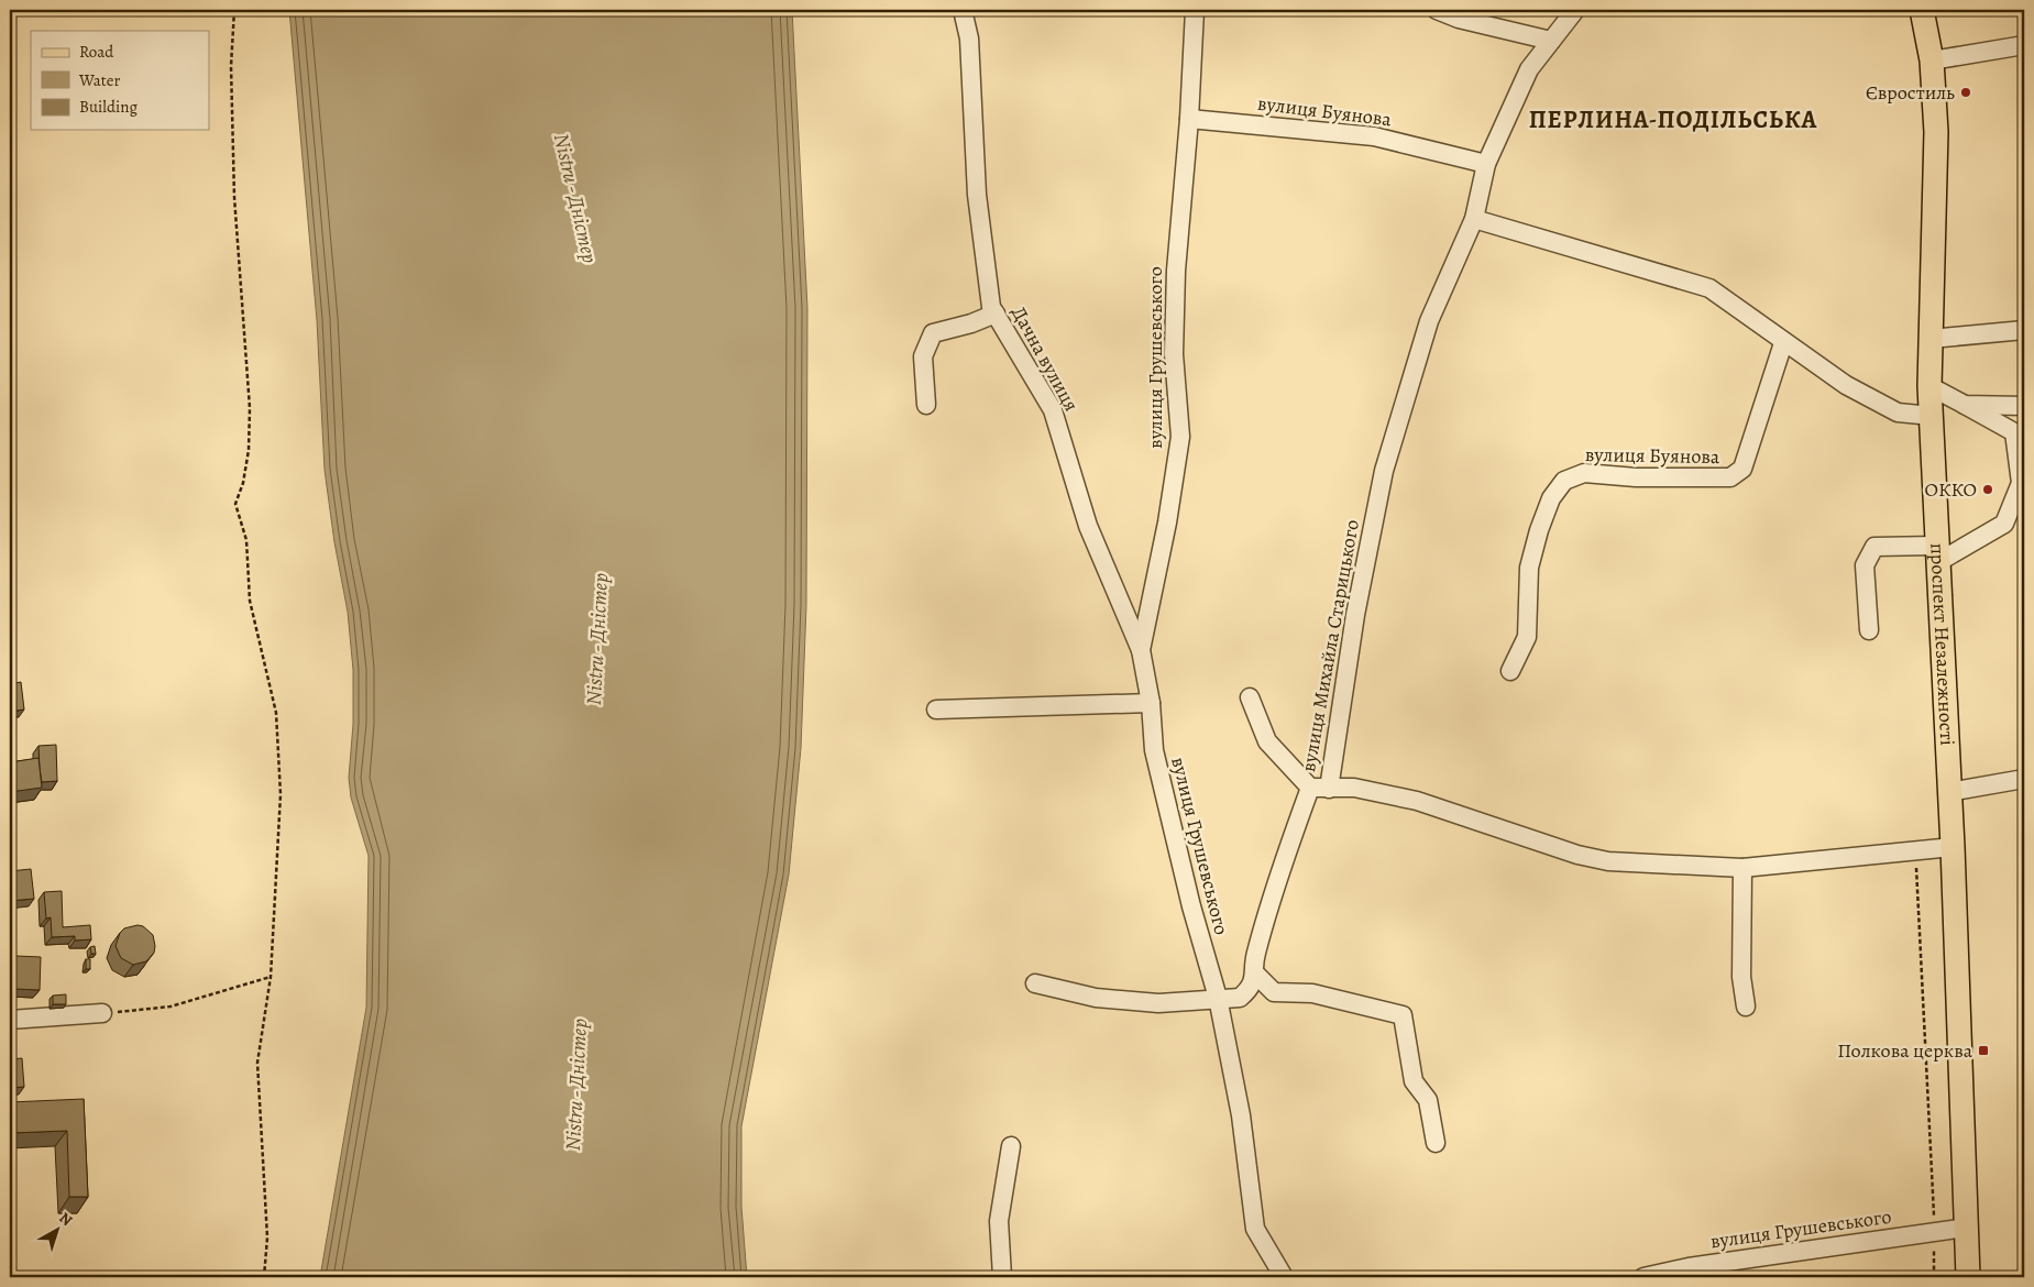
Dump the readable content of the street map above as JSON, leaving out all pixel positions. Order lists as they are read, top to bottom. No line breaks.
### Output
{"streets":{"main road":["проспект Незалежності"],"street":["вулиця Буянова","вулиця Грушевського","Дачна вулиця","вулиця Михайла Старицького"]},"crossings":[["вулиця Буянова","вулиця Грушевського"],["вулиця Буянова","вулиця Михайла Старицького"],["вулиця Грушевського","Дачна вулиця"],["вулиця Грушевського","проспект Незалежності"],["проспект Незалежності","вулиця Михайла Старицького"]],"districts":["ПЕРЛИНА-ПОДІЛЬСЬКА"],"water":["Nistru - Дністер"],"places":{"other":["Євростиль","ОККО"],"transit":["Полкова церква"]},"legend":["Road","Water","Building"],"north":"top right"}
